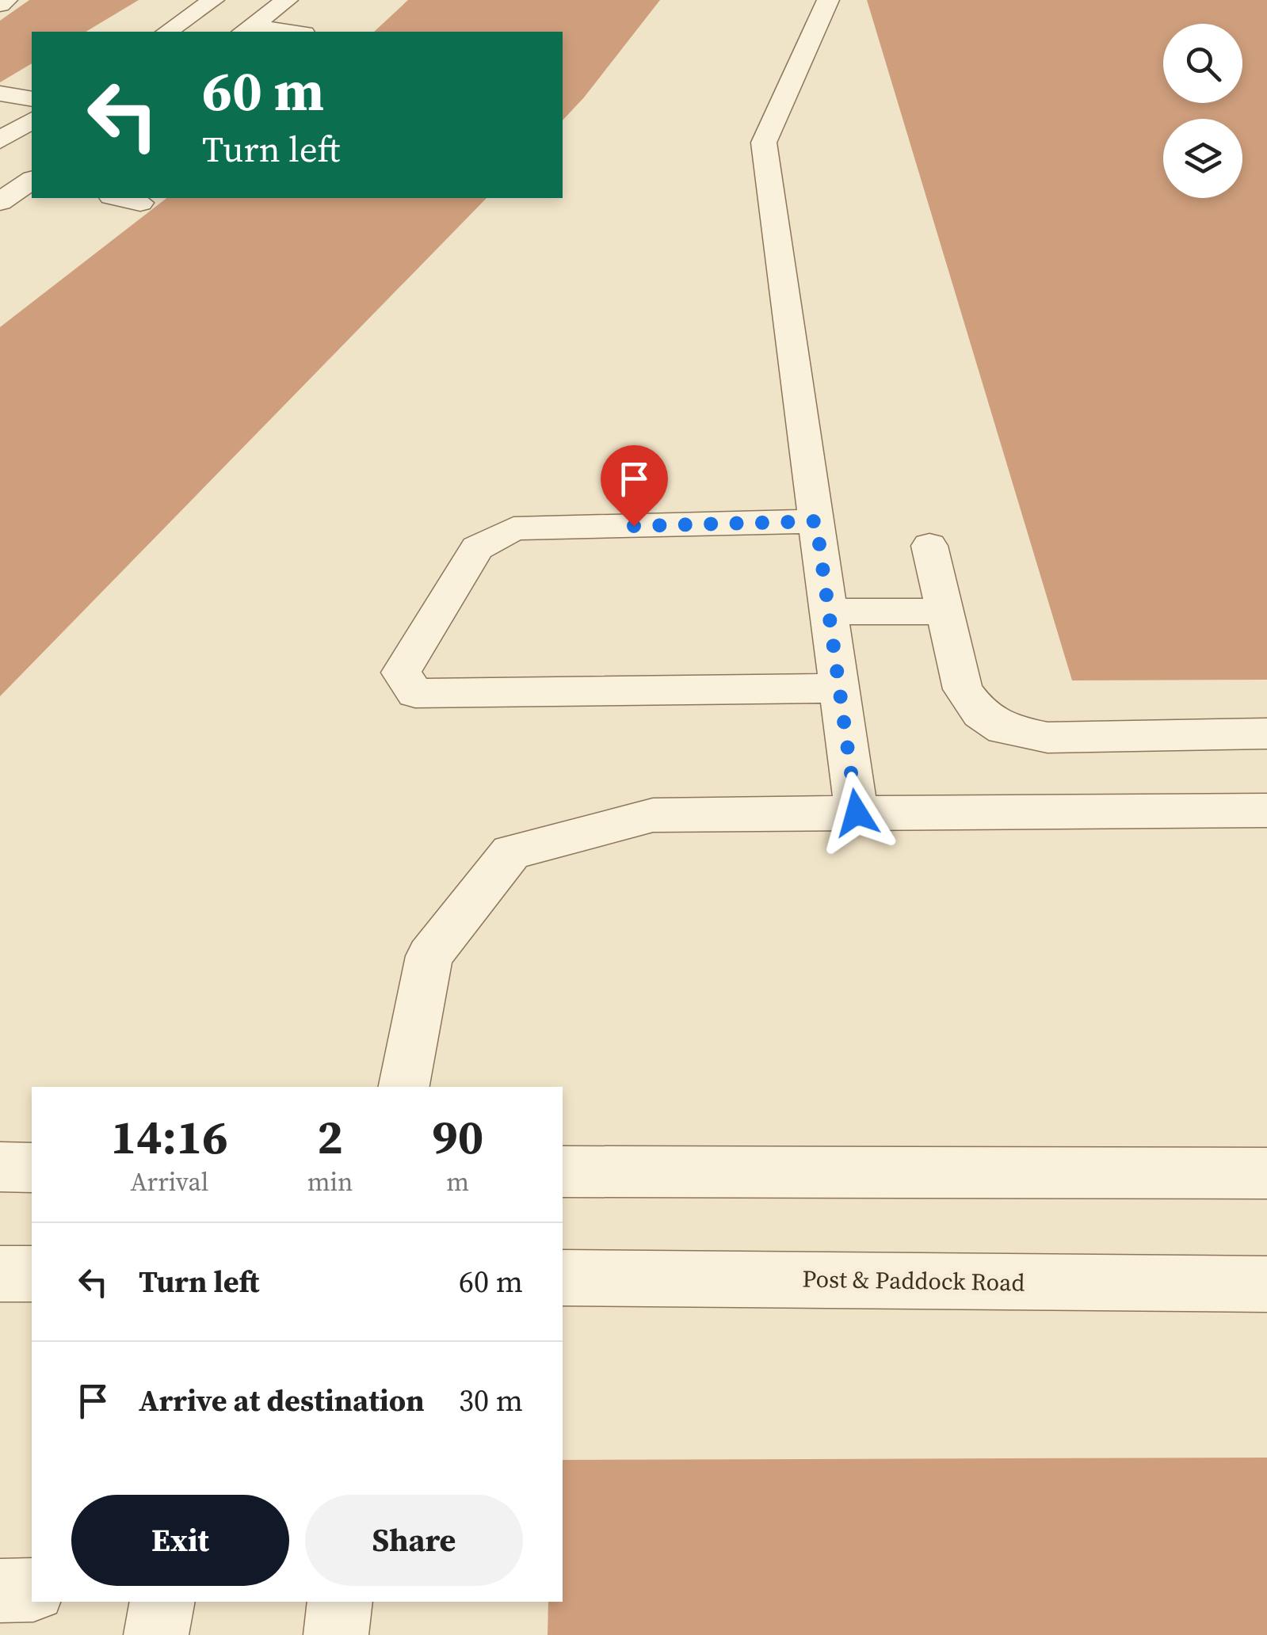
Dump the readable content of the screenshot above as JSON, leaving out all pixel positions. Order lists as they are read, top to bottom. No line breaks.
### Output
{"streets":{"street":["Post & Paddock Road"]},"page":{"turn":["60 m","Turn left"],"eta":["14:16","Arrival","2","min","90","m"],"list":[{"name":"Turn left","value":"60 m"},{"name":"Arrive at destination","value":"30 m"}],"buttons":["Exit","Share"]}}
